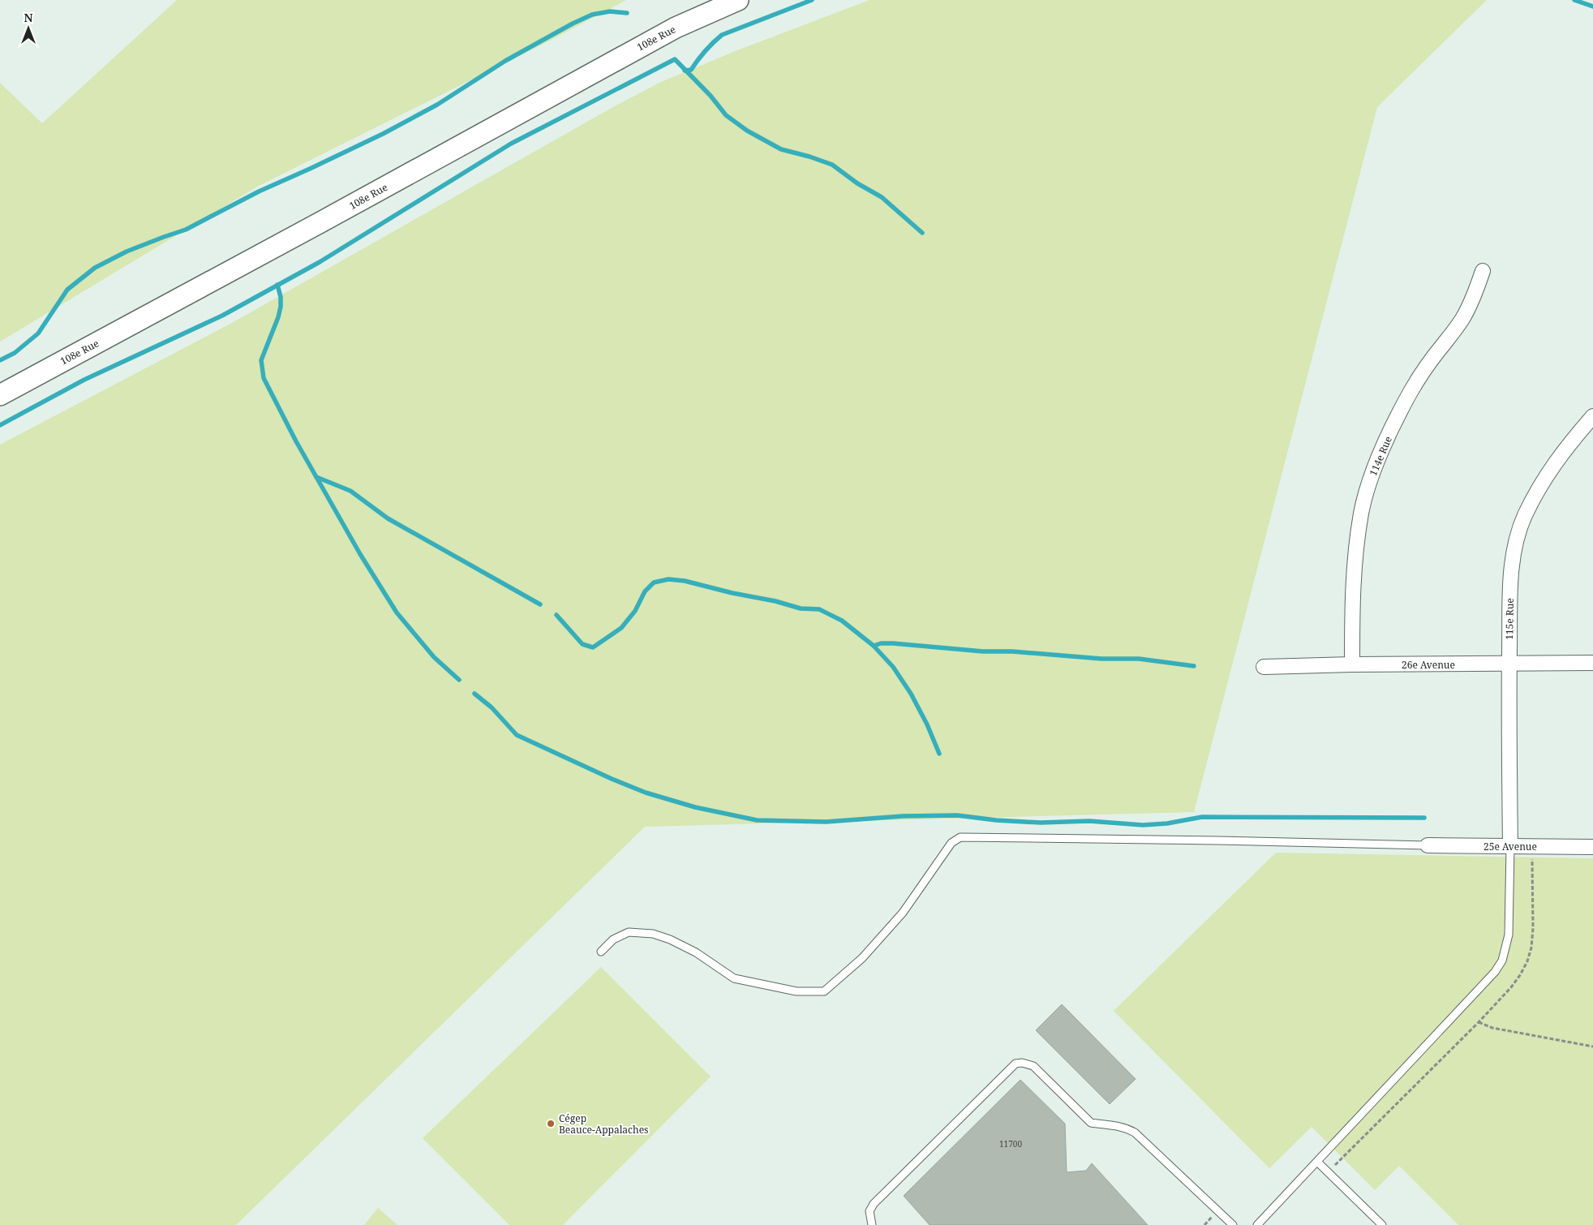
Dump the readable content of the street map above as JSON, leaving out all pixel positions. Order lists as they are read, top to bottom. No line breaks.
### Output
{"streets":{"main road":["108e Rue"],"street":["114e Rue","115e Rue","26e Avenue","25e Avenue"]},"crossings":[["114e Rue","26e Avenue"],["115e Rue","26e Avenue"],["115e Rue","25e Avenue"]],"places":["Cégep Beauce-Appalaches"],"house_numbers":["11700"],"north":"top"}
